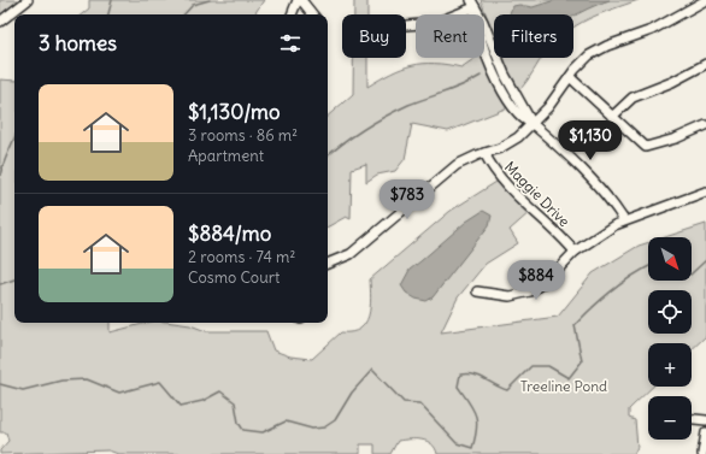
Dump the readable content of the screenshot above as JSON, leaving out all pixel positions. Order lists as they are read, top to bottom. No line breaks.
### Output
{"streets":{"street":["Maggie Drive"]},"parks":["Treeline Pond"],"north":"bottom right","page":{"chip":["Buy","Rent","Filters"],"heading":"3 homes","list":[{"name":"$1,130/mo","note":"3 rooms · 86 m² · Apartment"},{"name":"$884/mo","note":"2 rooms · 74 m² · Cosmo Court"}],"price":["$1,130","$783","$884"],"map_buttons":["+","−"]}}
